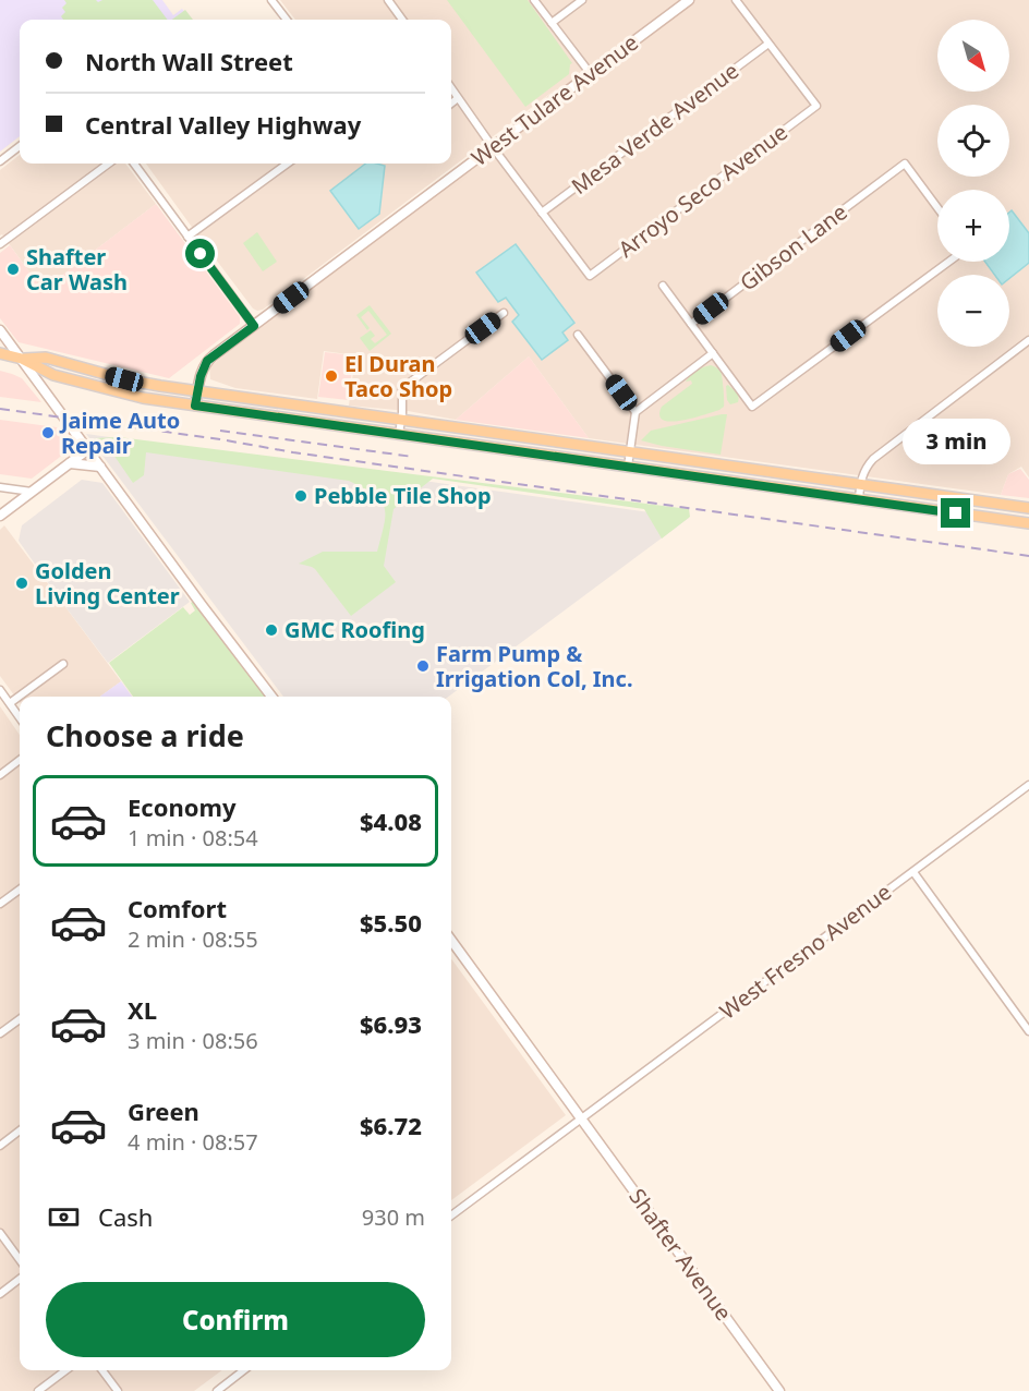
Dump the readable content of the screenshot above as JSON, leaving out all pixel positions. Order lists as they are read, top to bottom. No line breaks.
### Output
{"streets":{"main road":["West Tulare Avenue","Shafter Avenue"],"street":["Mesa Verde Avenue","Arroyo Seco Avenue","Gibson Lane","West Fresno Avenue"]},"crossings":[["Mesa Verde Avenue","Arroyo Seco Avenue"],["West Fresno Avenue","Shafter Avenue"]],"places":["Shafter Car Wash","El Duran Taco Shop","Jaime Auto Repair","Pebble Tile Shop","Golden Living Center","GMC Roofing","Farm Pump & Irrigation Col, Inc."],"north":"bottom right","page":{"map_buttons":["+","−"],"banner":["North Wall Street","Central Valley Highway"],"bubble":"3 min","heading":"Choose a ride","list":[{"name":"Economy","note":"1 min · 08:54","value":"$4.08"},{"name":"Comfort","note":"2 min · 08:55","value":"$5.50"},{"name":"XL","note":"3 min · 08:56","value":"$6.93"},{"name":"Green","note":"4 min · 08:57","value":"$6.72"}],"pay":["Cash","930 m"],"buttons":"Confirm"}}
